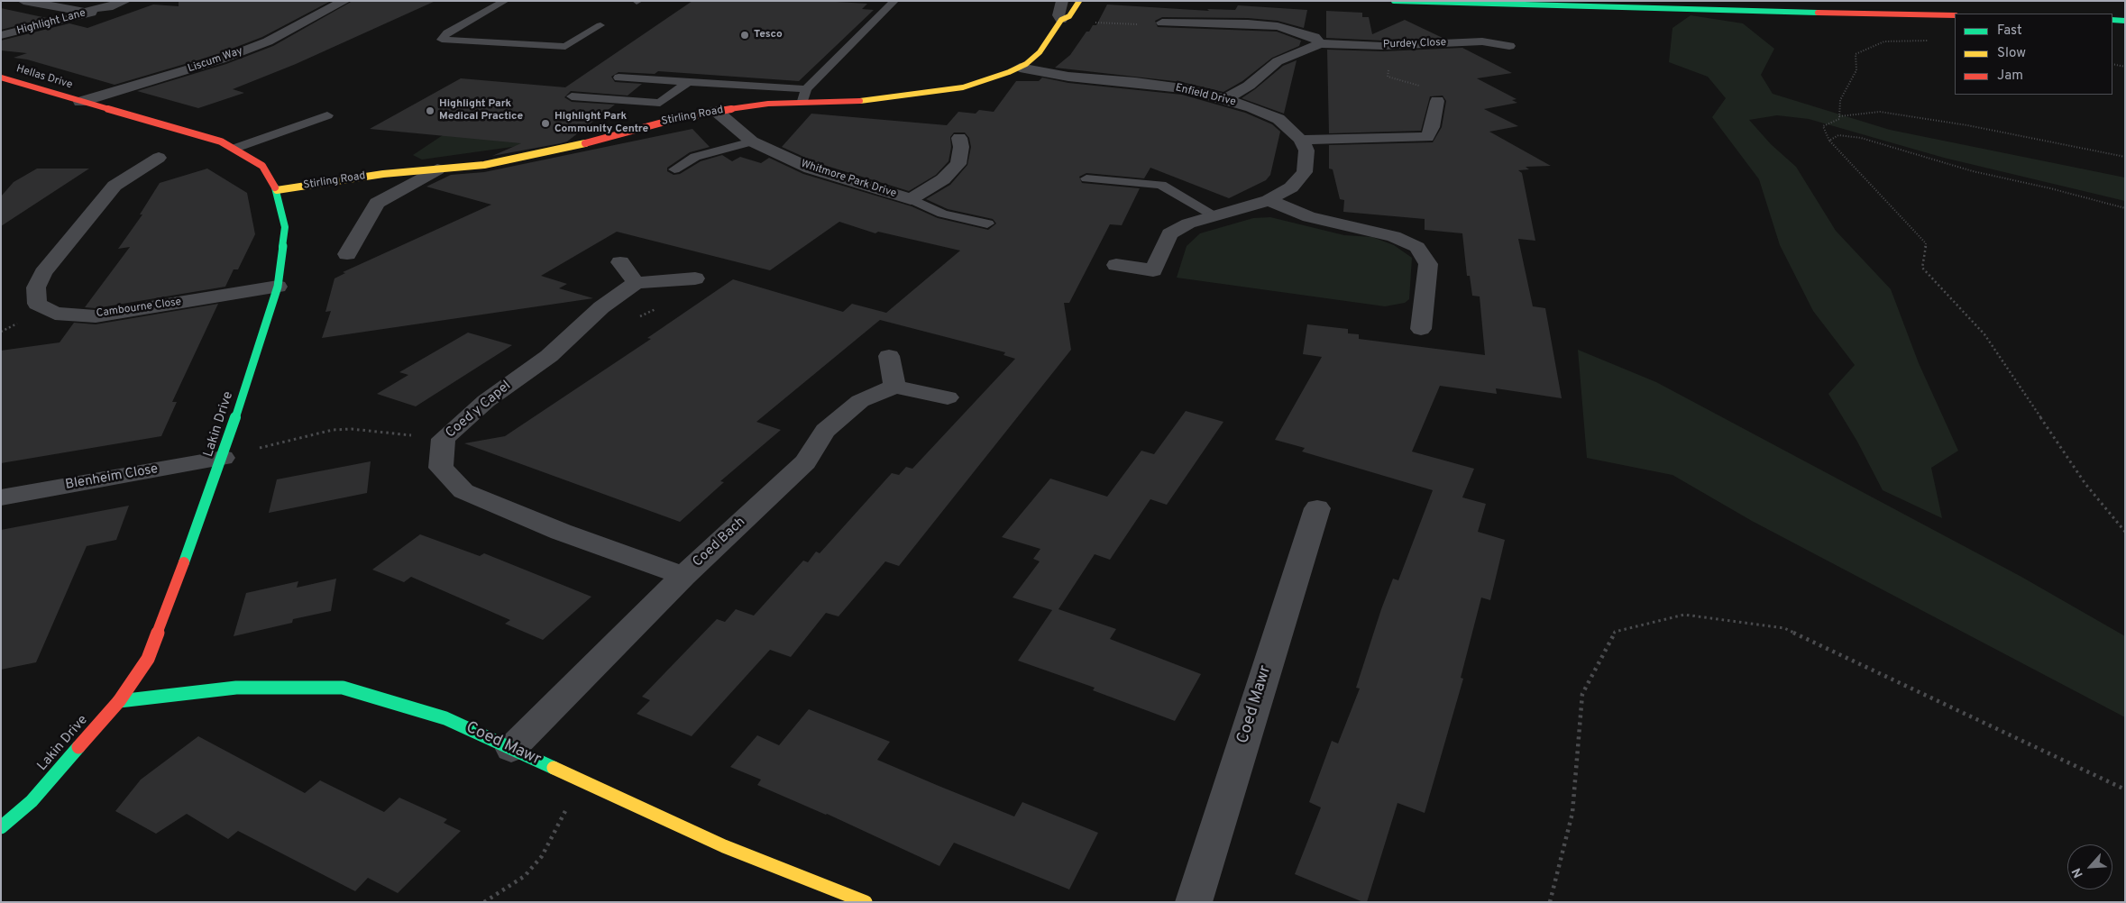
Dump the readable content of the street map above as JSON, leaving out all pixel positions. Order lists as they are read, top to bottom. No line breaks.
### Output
{"streets":{"street":["Highlight Lane","Purdey Close","Liscum Way","Hellas Drive","Enfield Drive","Stirling Road","Whitmore Park Drive","Cambourne Close","Coed y Capel","Lakin Drive","Blenheim Close","Coed Bach","Coed Mawr"]},"crossings":[["Purdey Close","Enfield Drive"],["Liscum Way","Hellas Drive"],["Liscum Way","Lakin Drive"],["Hellas Drive","Lakin Drive"],["Enfield Drive","Stirling Road"],["Stirling Road","Whitmore Park Drive"],["Stirling Road","Lakin Drive"],["Cambourne Close","Lakin Drive"],["Coed y Capel","Coed Bach"],["Lakin Drive","Blenheim Close"],["Lakin Drive","Coed Mawr"],["Coed Bach","Coed Mawr"]],"places":["Tesco","Highlight Park Medical Practice","Highlight Park Community Centre"],"legend":["Fast","Slow","Jam"],"north":"bottom left"}
